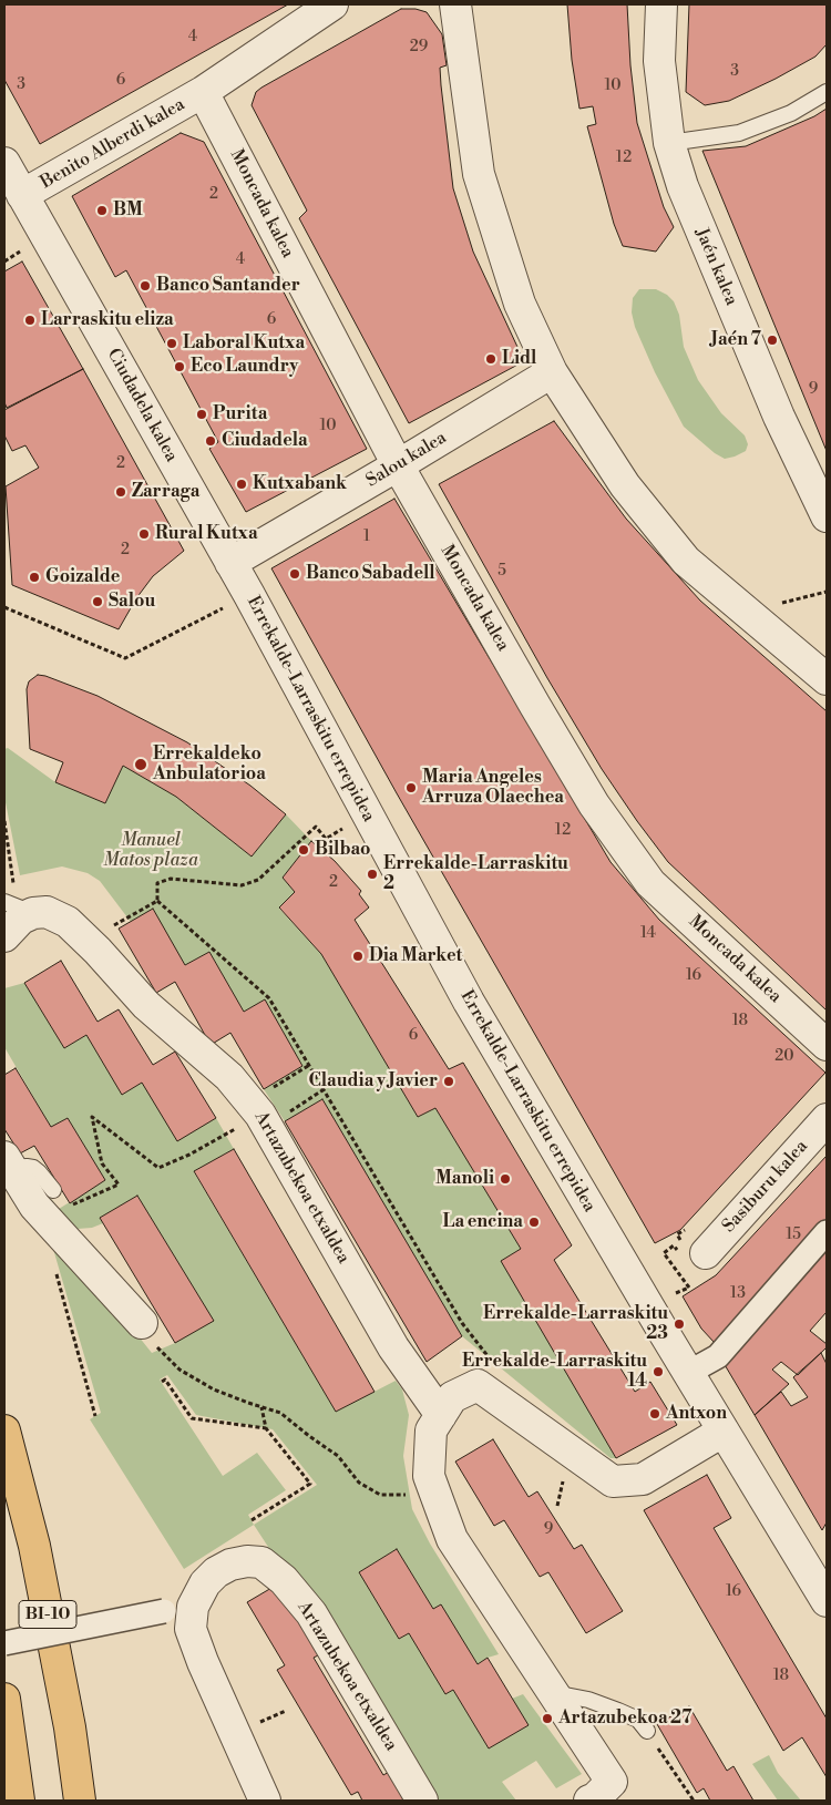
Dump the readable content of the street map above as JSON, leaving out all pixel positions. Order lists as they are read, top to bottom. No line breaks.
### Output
{"streets":{"highway":["BI-10"],"street":["Benito Alberdi kalea","Moncada kalea","Jaén kalea","Ciudadela kalea","Salou kalea","Errekalde-Larraskitu errepidea","Sasiburu kalea","Artazubekoa etxaldea"]},"crossings":[["Benito Alberdi kalea","Moncada kalea"],["Benito Alberdi kalea","Ciudadela kalea"],["Moncada kalea","Salou kalea"],["Ciudadela kalea","Salou kalea"],["Ciudadela kalea","Errekalde-Larraskitu errepidea"],["Salou kalea","Errekalde-Larraskitu errepidea"]],"parks":["Manuel Matos plaza"],"places":["BM","Banco Santander","Larraskitu eliza","Jaén 7","Laboral Kutxa","Lidl","Eco Laundry","Purita","Ciudadela","Kutxabank","Zarraga","Rural Kutxa","Banco Sabadell","Goizalde","Salou","Errekaldeko Anbulatorioa","Maria Angeles Arruza Olaechea","Bilbao","Errekalde-Larraskitu 2","Dia Market","Claudia y Javier","Manoli","La encina","Errekalde-Larraskitu 23","Errekalde-Larraskitu 14","Antxon","Artazubekoa 27"],"house_numbers":["4","29","3","6","3","10","12","2","4","6","9","10","2","1","2","5","12","2","14","16","18","6","20","15","13","9","16","18"]}
